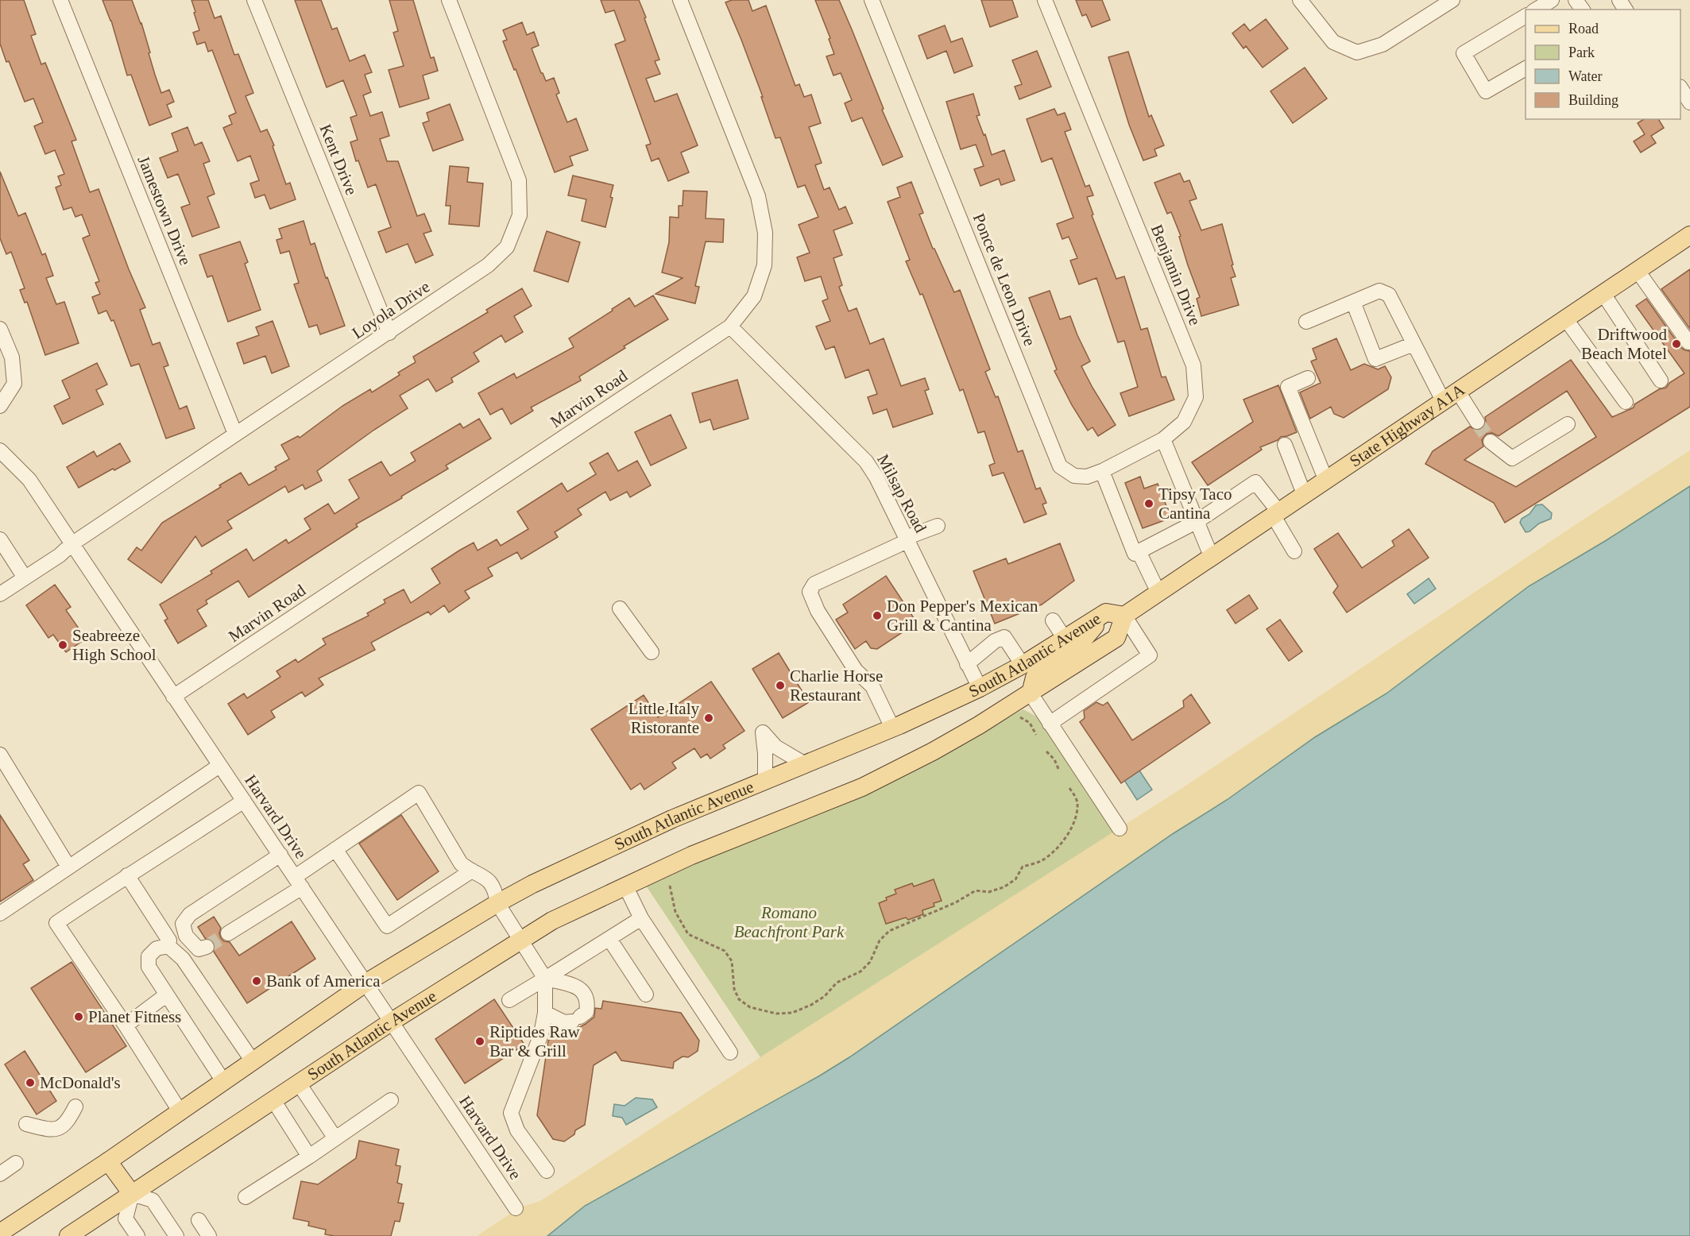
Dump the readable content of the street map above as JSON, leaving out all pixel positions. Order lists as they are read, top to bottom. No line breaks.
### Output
{"streets":{"main road":["State Highway A1A","South Atlantic Avenue"],"street":["Kent Drive","Jamestown Drive","Benjamin Drive","Ponce de Leon Drive","Loyola Drive","Marvin Road","Milsap Road","Harvard Drive"]},"crossings":[["Kent Drive","Loyola Drive"],["Jamestown Drive","Loyola Drive"],["Benjamin Drive","Ponce de Leon Drive"],["Loyola Drive","Harvard Drive"],["Marvin Road","Milsap Road"],["Marvin Road","Harvard Drive"],["State Highway A1A","South Atlantic Avenue"],["Milsap Road","South Atlantic Avenue"],["South Atlantic Avenue","Harvard Drive"]],"parks":["Romano Beachfront Park"],"places":["Driftwood Beach Motel","Tipsy Taco Cantina","Don Pepper's Mexican Grill & Cantina","Seabreeze High School","Charlie Horse Restaurant","Little Italy Ristorante","Bank of America","Planet Fitness","Riptides Raw Bar & Grill","McDonald's"],"legend":["Road","Park","Water","Building"]}
